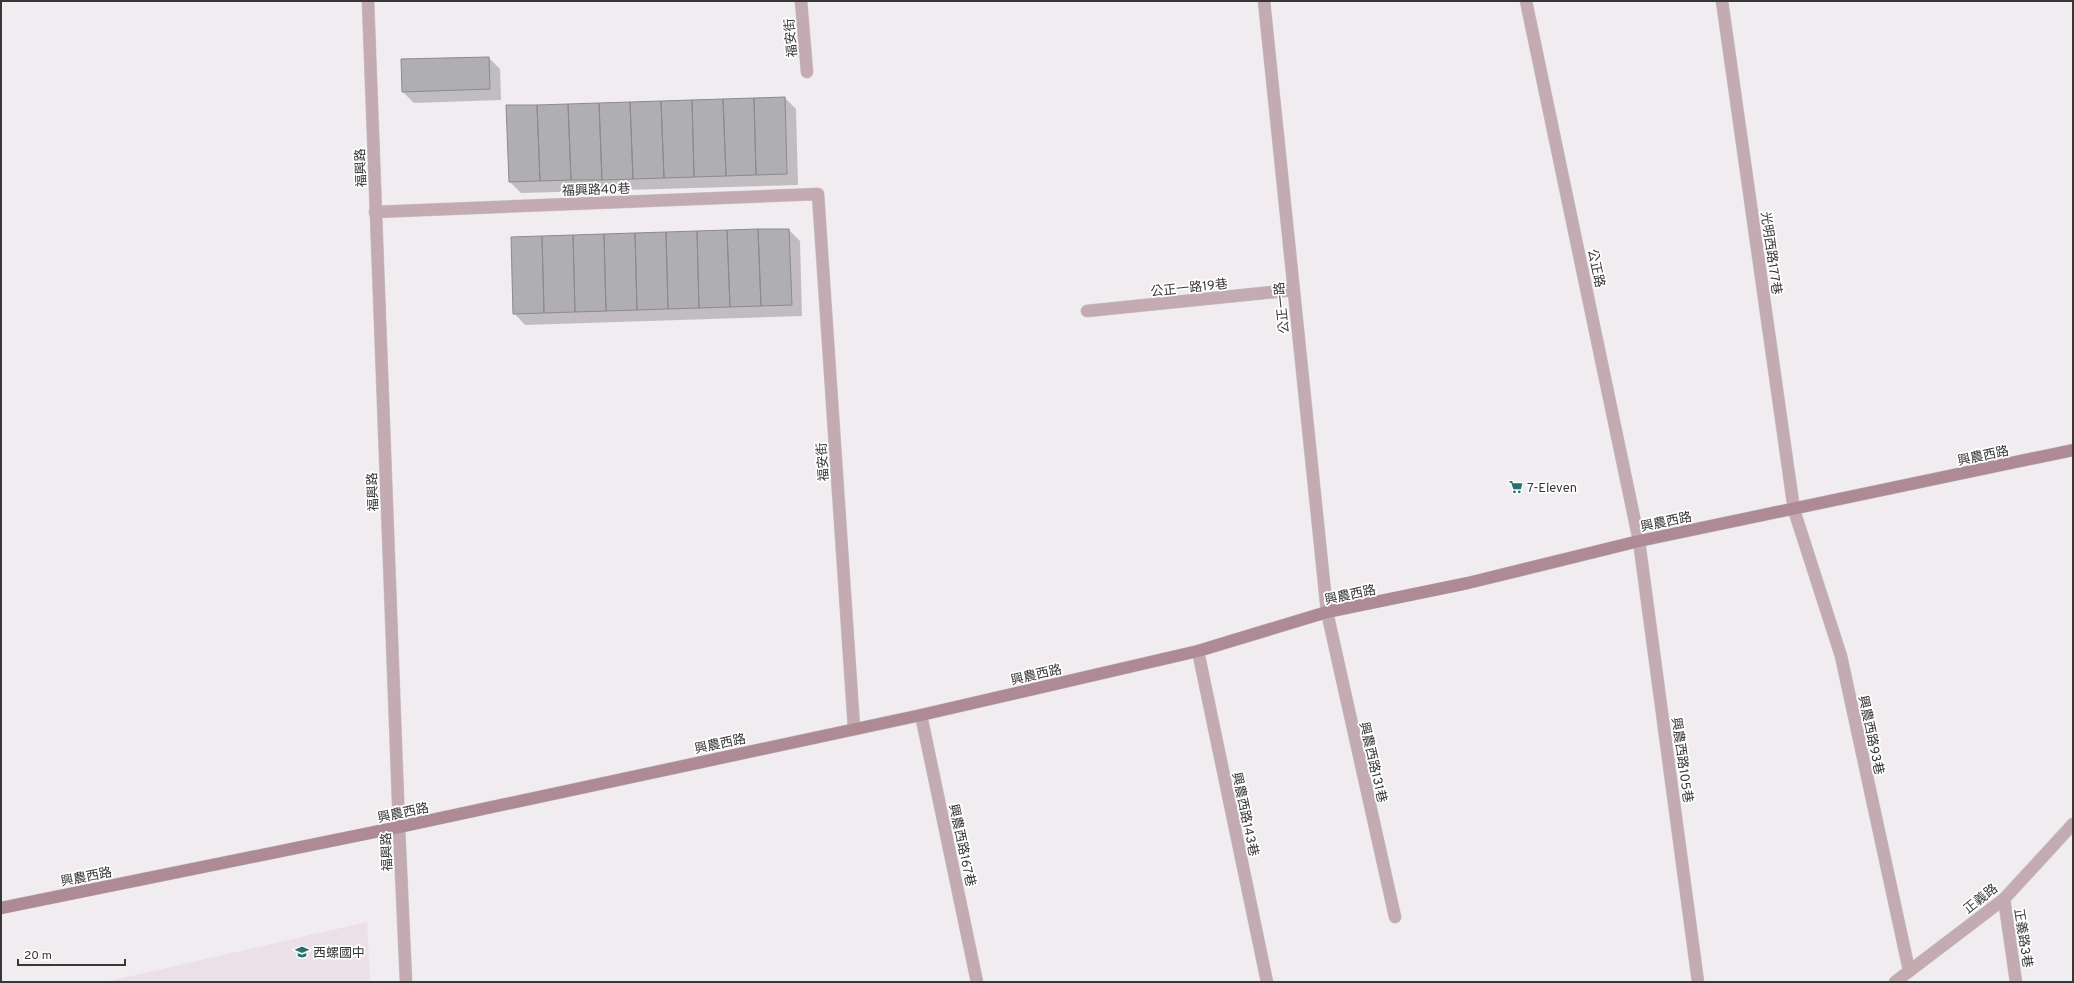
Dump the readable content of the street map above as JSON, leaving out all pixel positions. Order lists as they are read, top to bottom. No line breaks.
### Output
{"streets":{"main road":["興農西路"],"street":["福安街","福興路","福興路40巷","光明西路177巷","公正路","公正一路19巷","公正一路","興農西路93巷","興農西路105巷","興農西路131巷","興農西路143巷","興農西路167巷","正義路","正義路3巷"]},"crossings":[["福安街","福興路40巷"],["福安街","興農西路"],["福興路","福興路40巷"],["福興路","興農西路"],["光明西路177巷","興農西路"],["光明西路177巷","興農西路93巷"],["公正路","興農西路"],["公正路","興農西路105巷"],["公正一路19巷","公正一路"],["公正一路","興農西路"],["公正一路","興農西路131巷"],["興農西路","興農西路93巷"],["興農西路","興農西路105巷"],["興農西路","興農西路131巷"],["興農西路","興農西路143巷"],["興農西路","興農西路167巷"],["興農西路93巷","正義路"],["正義路","正義路3巷"]],"places":{"supermarket":["7-Eleven"],"school or university":["西螺國中"]},"scale_bar":"20 m"}
